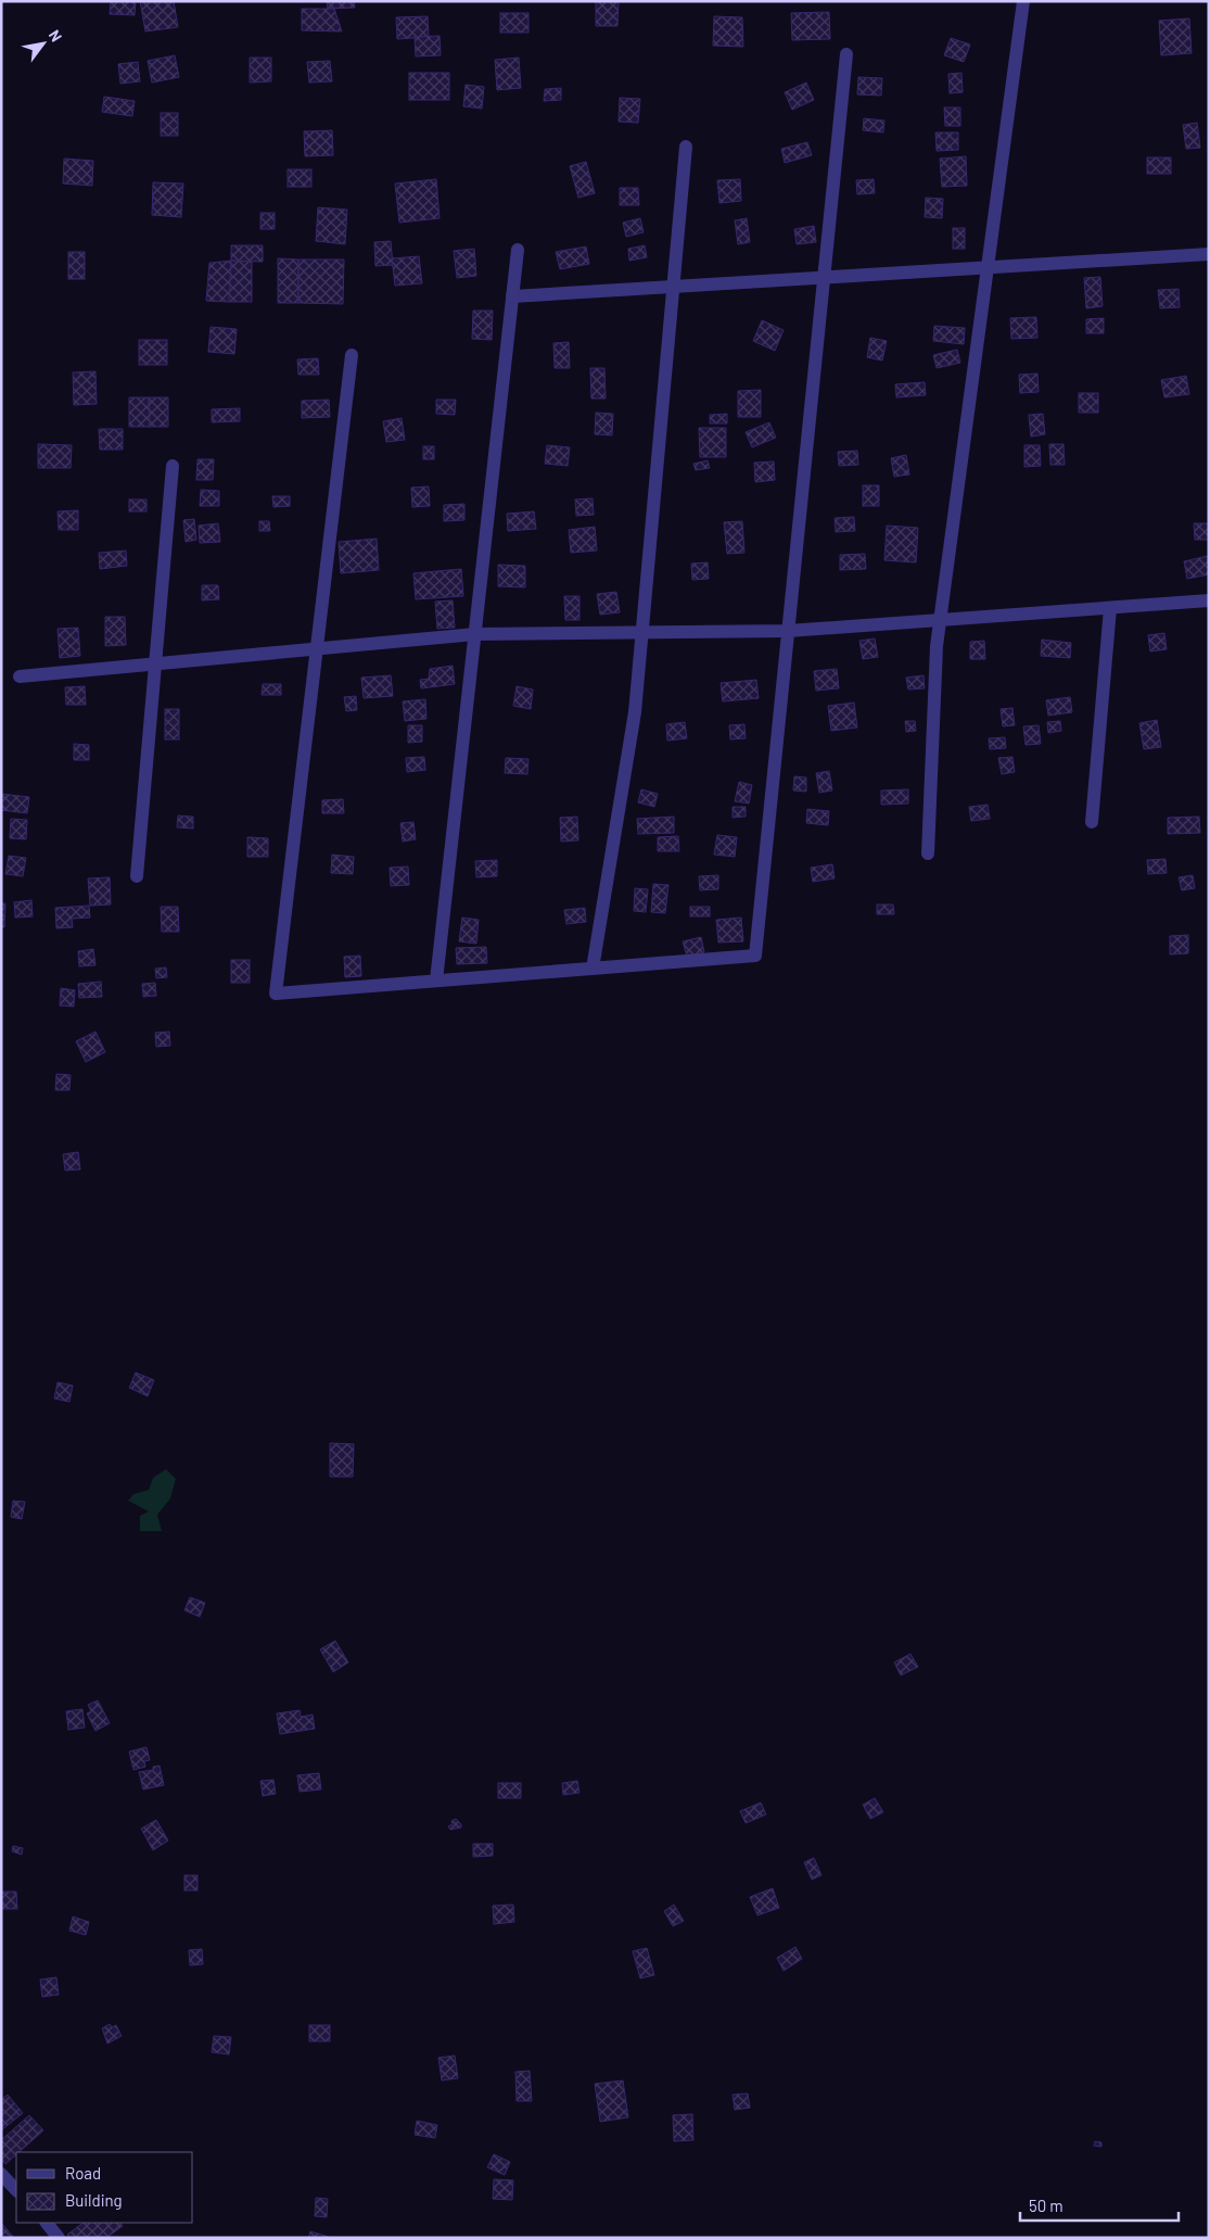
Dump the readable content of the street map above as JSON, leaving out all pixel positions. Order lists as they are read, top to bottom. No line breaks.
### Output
{"legend":["Road","Building"],"scale_bar":"50 m","north":"top right"}
